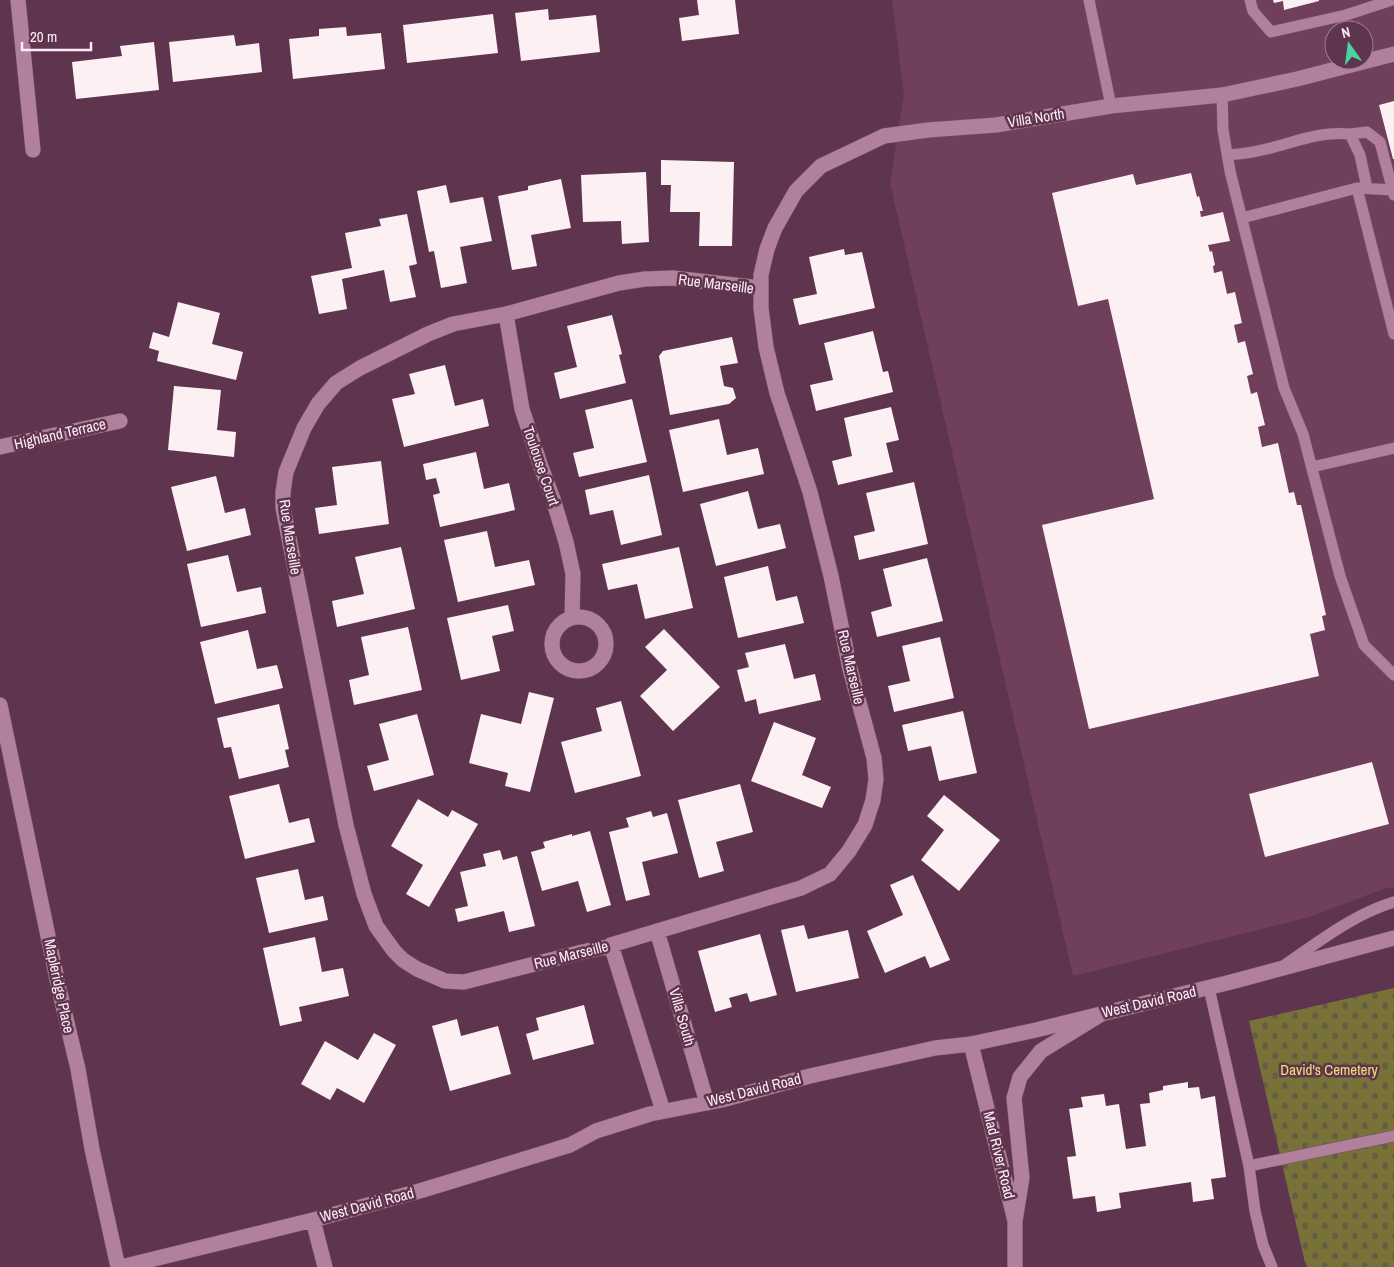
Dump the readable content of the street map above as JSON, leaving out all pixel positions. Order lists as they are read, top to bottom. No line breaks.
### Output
{"streets":{"street":["Villa North","Rue Marseille","Highland Terrace","Toulouse Court","Mapleridge Place","West David Road","Villa South","Mad River Road"]},"crossings":[["Villa North","Rue Marseille"],["Rue Marseille","Toulouse Court"],["Rue Marseille","Villa South"],["Mapleridge Place","West David Road"],["West David Road","Villa South"],["West David Road","Mad River Road"]],"parks":["David's Cemetery"],"scale_bar":"20 m","north":"top"}
